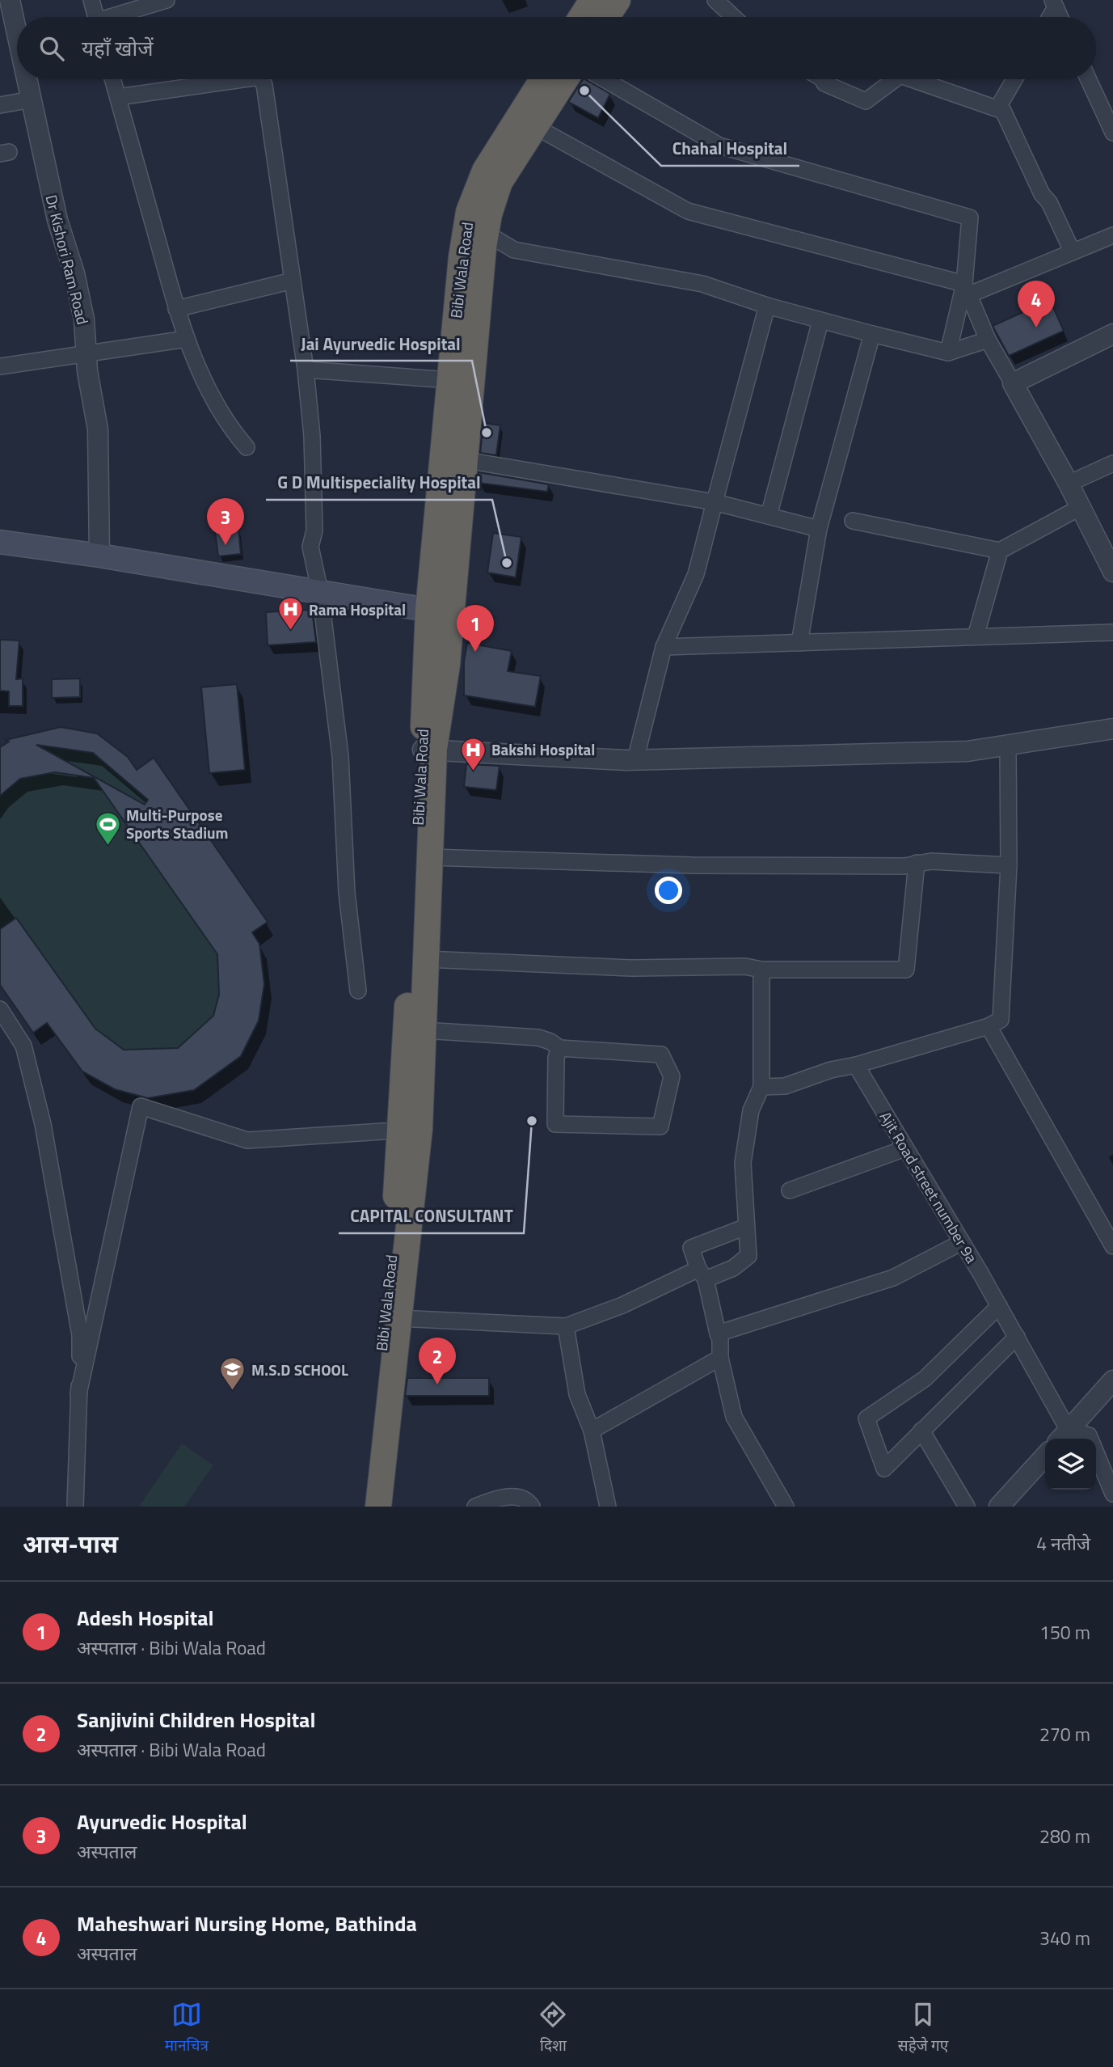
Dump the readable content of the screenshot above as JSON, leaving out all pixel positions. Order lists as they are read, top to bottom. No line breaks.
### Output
{"streets":{"highway":["Bibi Wala Road"],"street":["Dr Kishori Ram Road","Ajit Road street number 9a"]},"places":{"other":["Chahal Hospital","Jai Ayurvedic Hospital","G D Multispeciality Hospital","CAPITAL CONSULTANT"],"hospital":["Rama Hospital","Bakshi Hospital"],"sports":["Multi-Purpose Sports Stadium"],"school or university":["M.S.D SCHOOL"]},"page":{"search":"यहाँ खोजें","pins":["4","3","1","2"],"heading":["आस-पास","4 नतीजे"],"list":[{"mark":"1","name":"Adesh Hospital","note":"अस्पताल · Bibi Wala Road","value":"150 m"},{"mark":"2","name":"Sanjivini Children Hospital","note":"अस्पताल · Bibi Wala Road","value":"270 m"},{"mark":"3","name":"Ayurvedic Hospital","note":"अस्पताल","value":"280 m"},{"mark":"4","name":"Maheshwari Nursing Home, Bathinda","note":"अस्पताल","value":"340 m"}],"nav":["मानचित्र","दिशा","सहेजे गए"]}}
